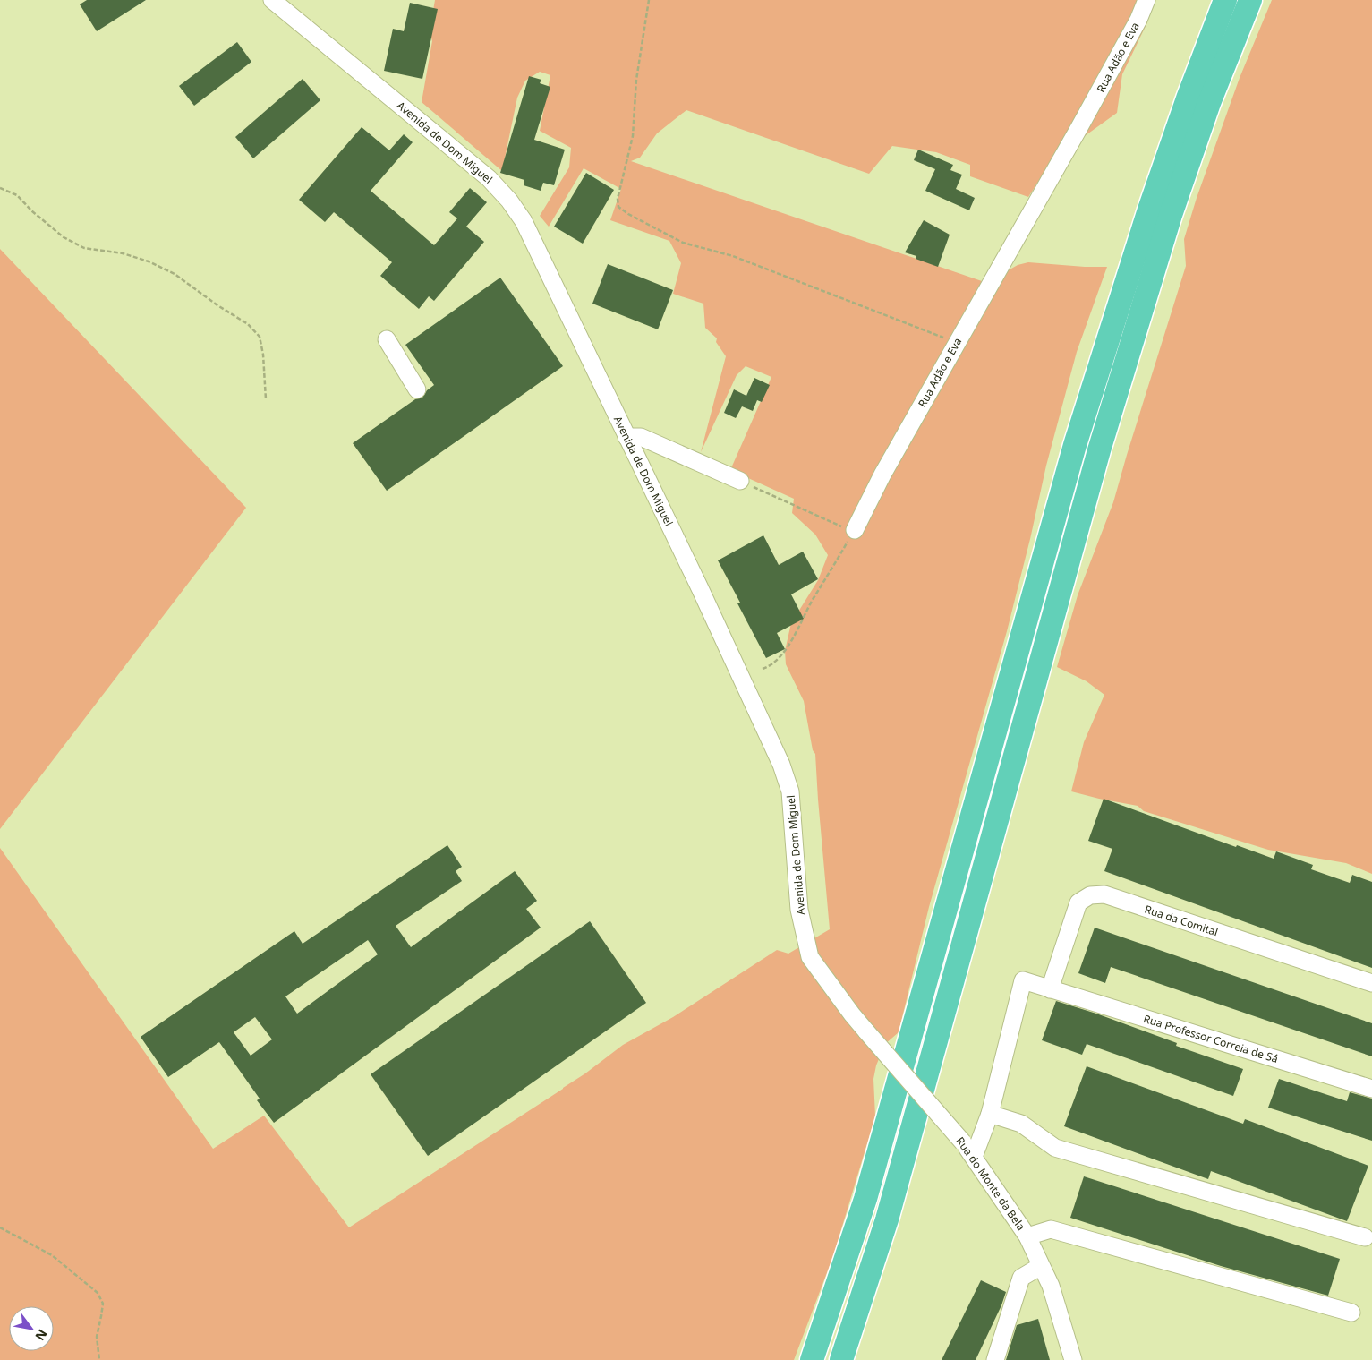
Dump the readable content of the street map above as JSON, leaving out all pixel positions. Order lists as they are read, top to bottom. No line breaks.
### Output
{"streets":{"street":["Rua Adão e Eva","Avenida de Dom Miguel","Rua da Comital","Rua Professor Correia de Sá","Rua do Monte da Bela"]},"crossings":[["Avenida de Dom Miguel","Rua do Monte da Bela"],["Rua da Comital","Rua Professor Correia de Sá"]],"north":"bottom right"}
